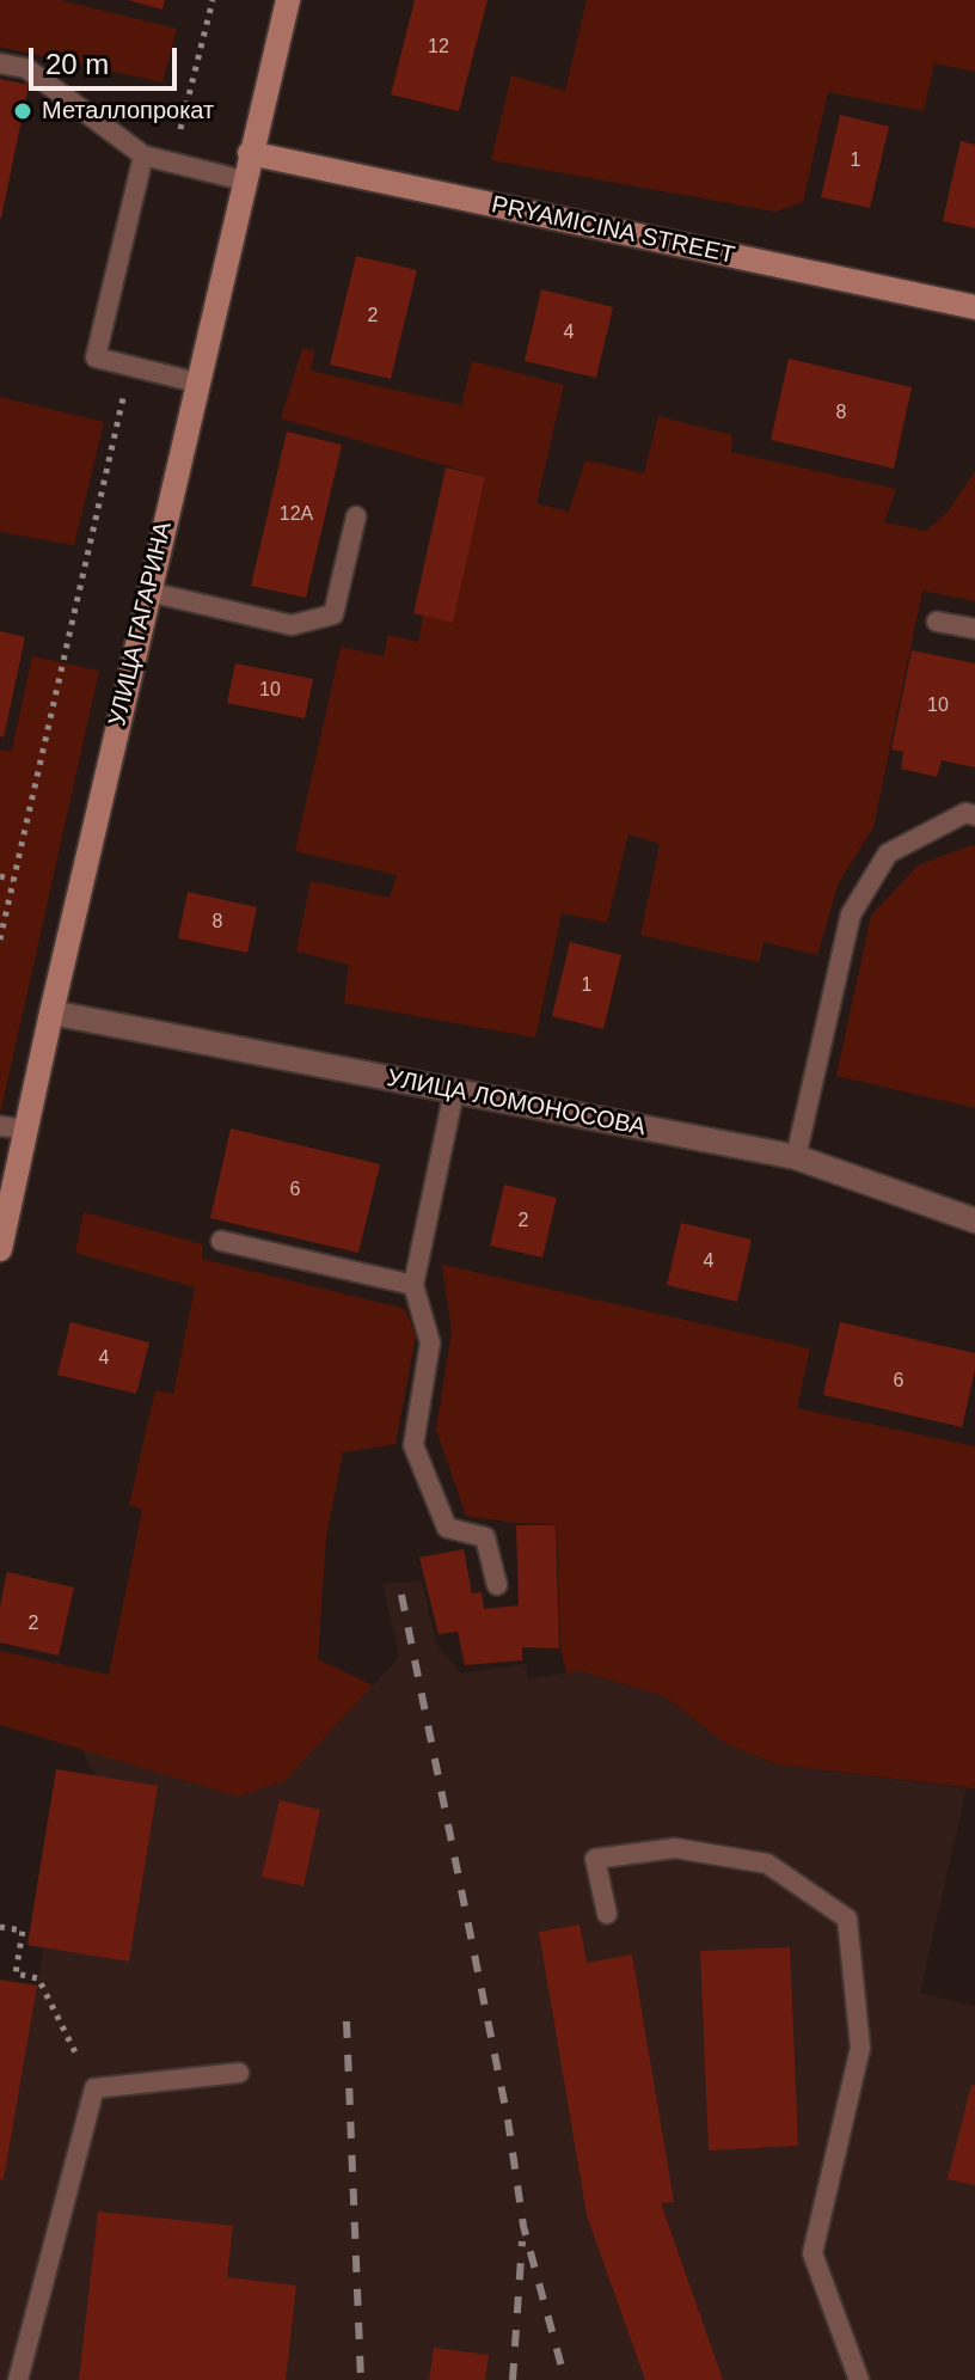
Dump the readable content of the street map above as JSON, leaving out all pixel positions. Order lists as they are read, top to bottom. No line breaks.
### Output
{"streets":{"street":["PRYAMICINA STREET","УЛИЦА ГАГАРИНА","УЛИЦА ЛОМОНОСОВА"]},"crossings":[["PRYAMICINA STREET","УЛИЦА ГАГАРИНА"],["УЛИЦА ГАГАРИНА","УЛИЦА ЛОМОНОСОВА"]],"places":["Металлопрокат"],"house_numbers":["12","1","2","4","8","12А","10","10","8","1","6","2","4","4","6","2"],"scale_bar":"20 m"}
